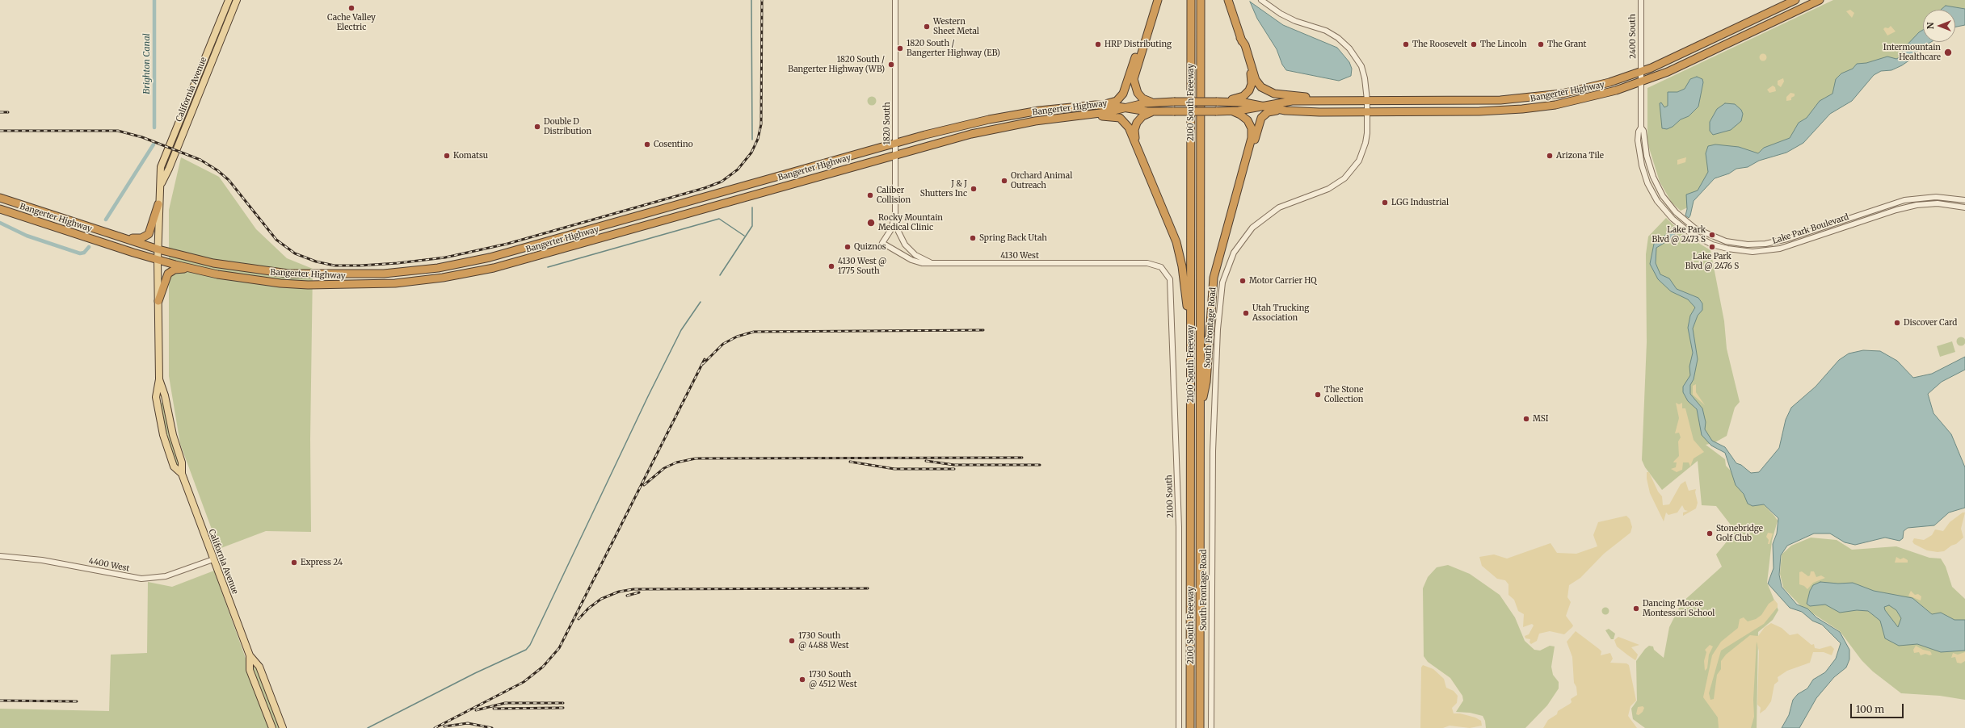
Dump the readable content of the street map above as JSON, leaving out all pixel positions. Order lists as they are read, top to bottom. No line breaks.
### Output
{"streets":{"highway":["Bangerter Highway","2100 South Freeway"],"main road":["California Avenue"],"street":["2400 South","1820 South","Lake Park Boulevard","4130 West","South Frontage Road","2100 South","4400 West"]},"crossings":[["2400 South","Bangerter Highway"],["2400 South","Lake Park Boulevard"],["California Avenue","Bangerter Highway"],["California Avenue","4400 West"],["Bangerter Highway","1820 South"],["Bangerter Highway","Lake Park Boulevard"],["Bangerter Highway","South Frontage Road"],["1820 South","4130 West"],["4130 West","2100 South"]],"water":["Brighton Canal"],"places":["Cache Valley Electric","Western Sheet Metal","HRP Distributing","The Roosevelt","The Lincoln","The Grant","1820 South / Bangerter Highway (EB)","Intermountain Healthcare","1820 South / Bangerter Highway (WB)","Double D Distribution","Cosentino","Komatsu","Arizona Tile","Orchard Animal Outreach","J & J Shutters Inc","Caliber Collision","LGG Industrial","Rocky Mountain Medical Clinic","Lake Park Blvd @ 2473 S","Spring Back Utah","Quiznos","Lake Park Blvd @ 2476 S","4130 West @ 1775 South","Motor Carrier HQ","Utah Trucking Association","Discover Card","The Stone Collection","MSI","Stonebridge Golf Club","Express 24","Dancing Moose Montessori School","1730 South @ 4488 West","1730 South @ 4512 West"],"scale_bar":"100 m","north":"left"}
